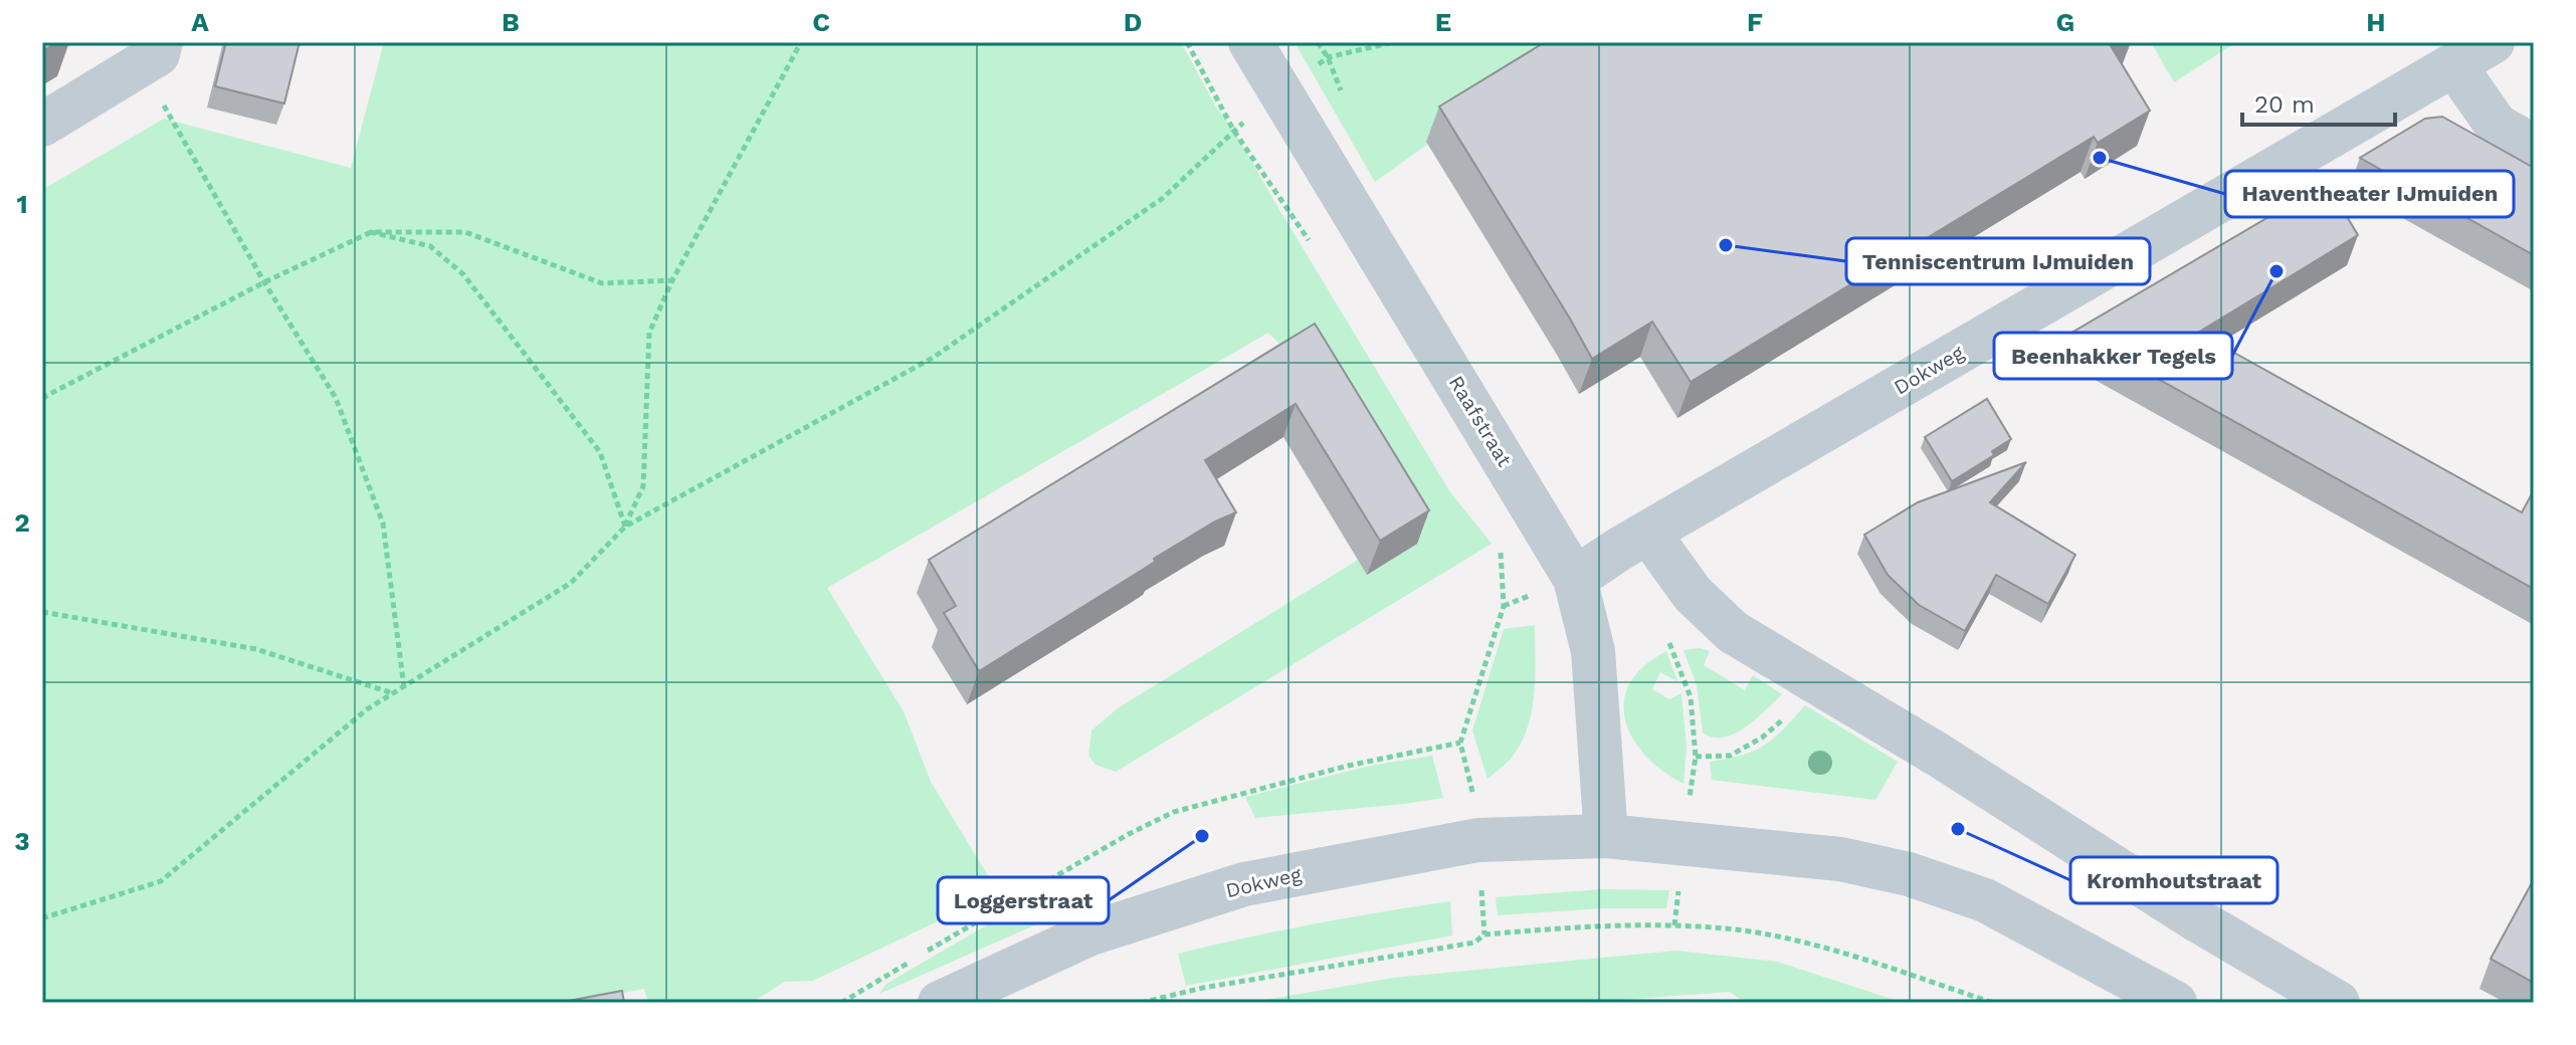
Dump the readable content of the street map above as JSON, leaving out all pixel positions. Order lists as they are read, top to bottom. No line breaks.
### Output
{"streets":{"street":["Dokweg","Raafstraat"]},"crossings":[["Dokweg","Raafstraat"]],"places":["Haventheater IJmuiden","Tenniscentrum IJmuiden","Beenhakker Tegels","Kromhoutstraat","Loggerstraat"],"scale_bar":"20 m","grid":{"columns":["A","B","C","D","E","F","G","H"],"rows":["1","2","3"]}}
